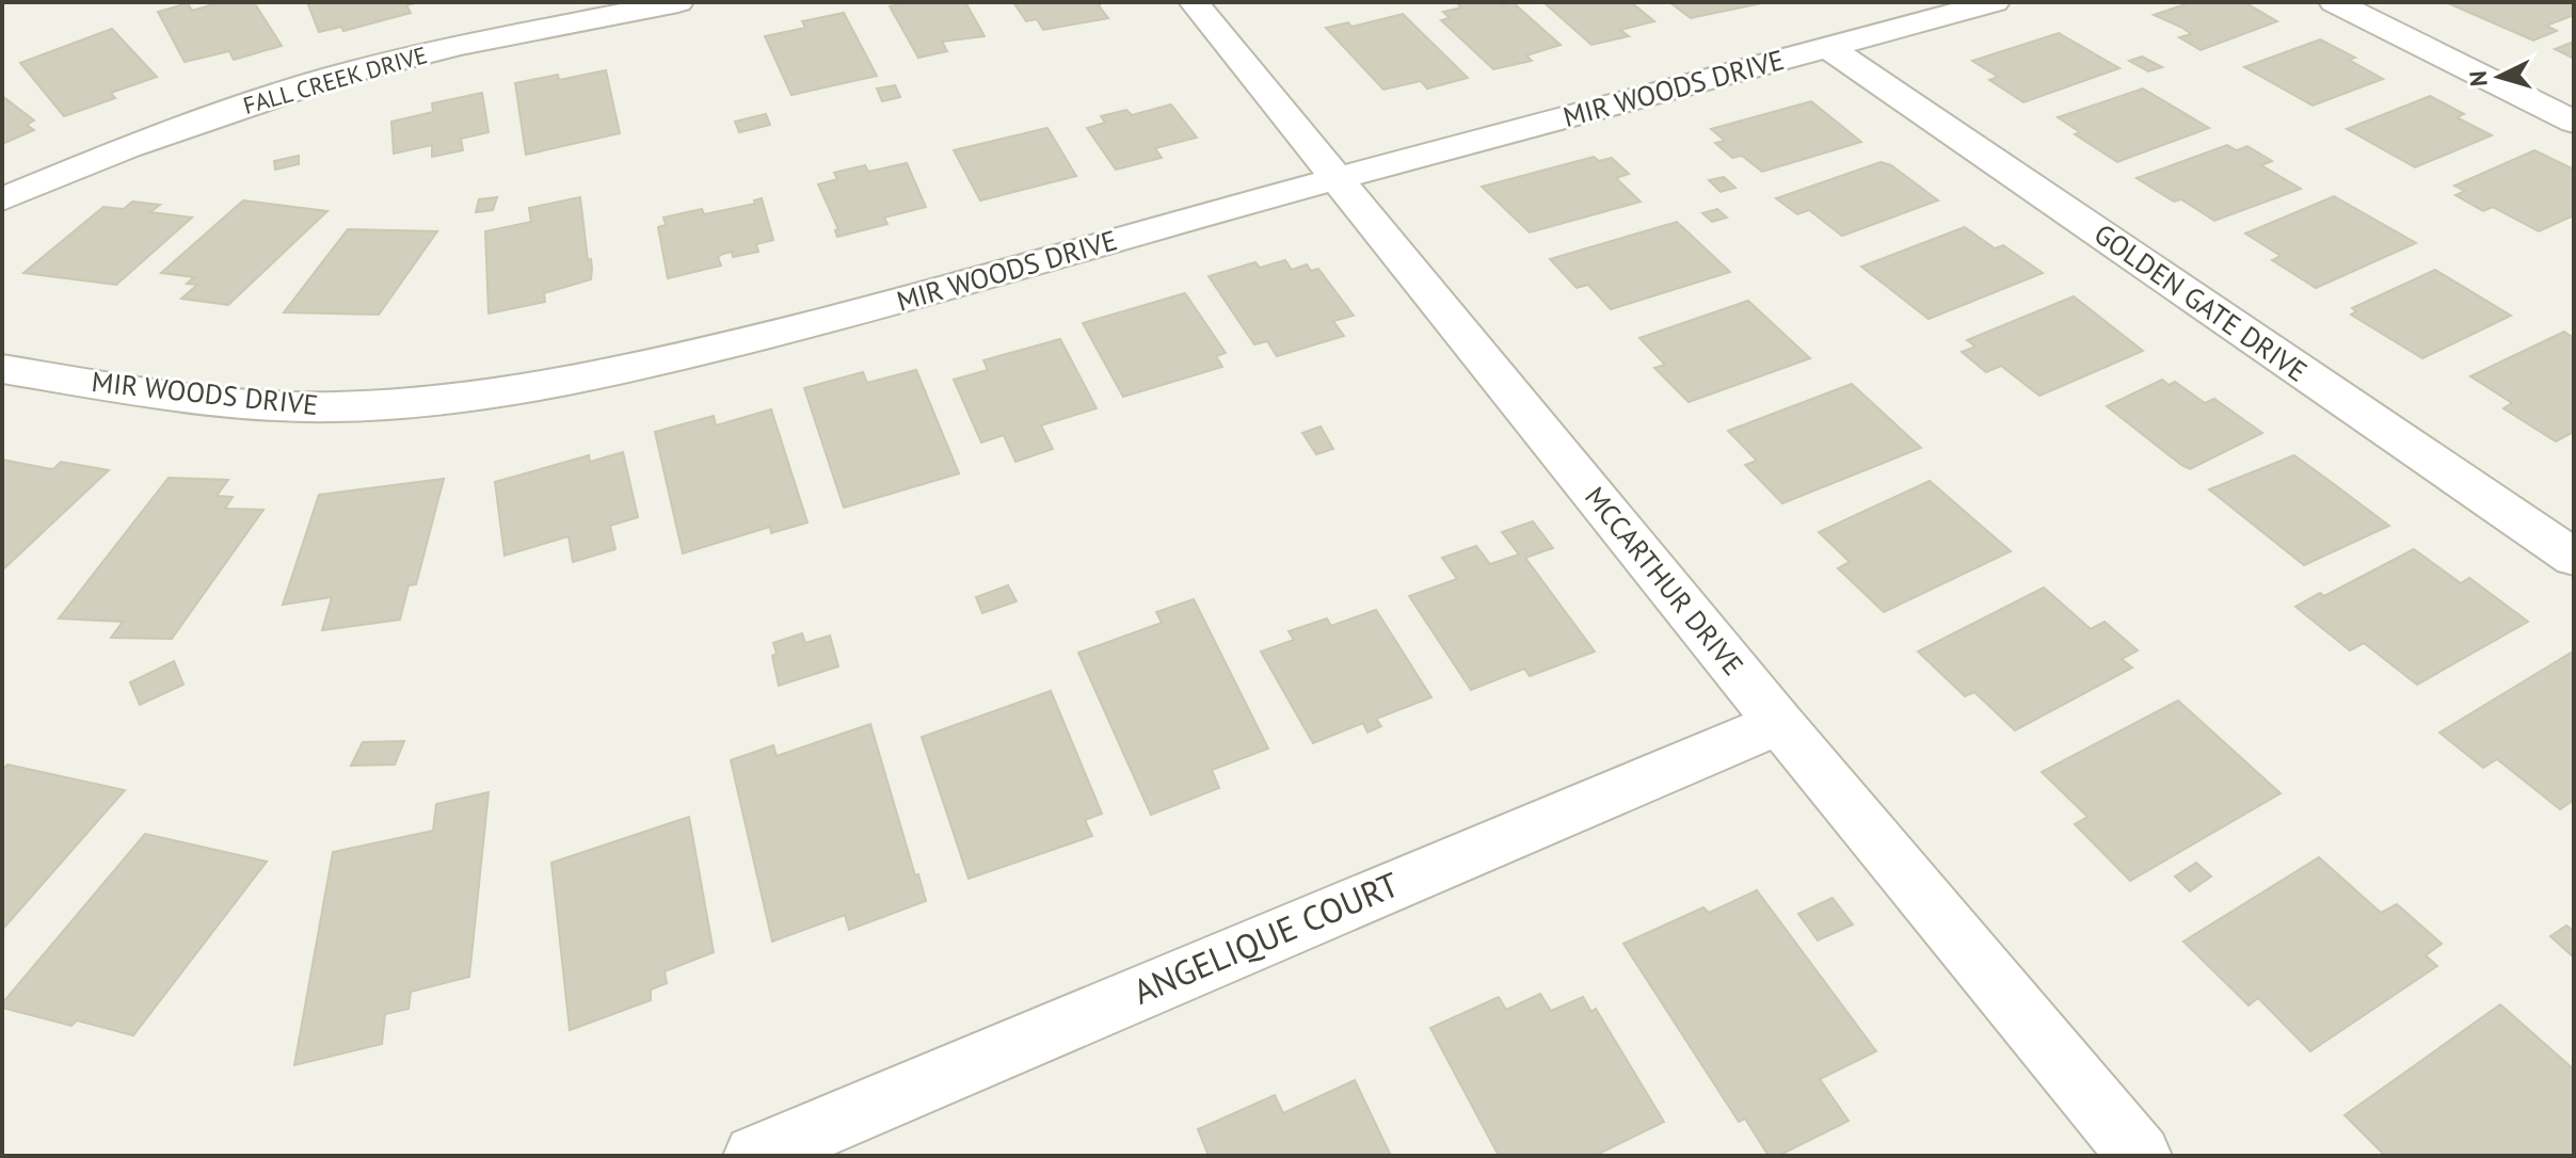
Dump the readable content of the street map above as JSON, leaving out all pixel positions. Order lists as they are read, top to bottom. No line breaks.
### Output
{"streets":{"street":["FALL CREEK DRIVE","MIR WOODS DRIVE","GOLDEN GATE DRIVE","MCCARTHUR DRIVE","ANGELIQUE COURT"]},"crossings":[["MIR WOODS DRIVE","GOLDEN GATE DRIVE"],["MIR WOODS DRIVE","MCCARTHUR DRIVE"],["MCCARTHUR DRIVE","ANGELIQUE COURT"]],"north":"left"}
